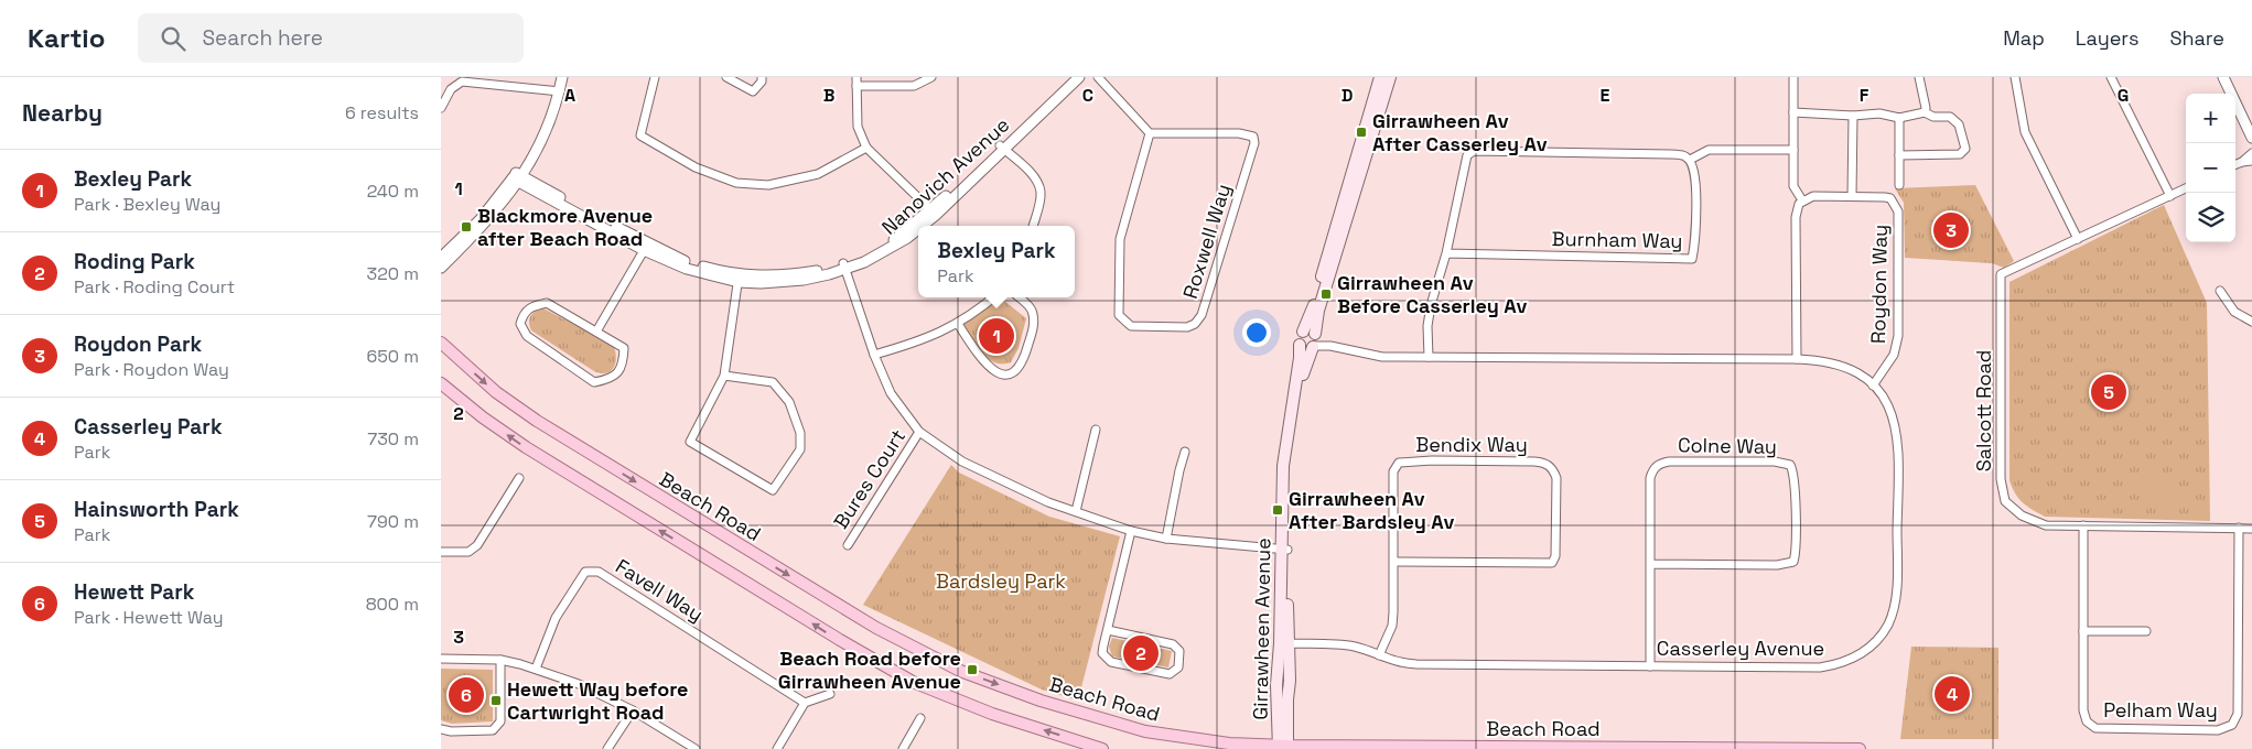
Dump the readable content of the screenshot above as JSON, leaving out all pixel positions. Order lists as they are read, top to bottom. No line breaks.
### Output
{"streets":{"main road":["Beach Road","Girrawheen Avenue"],"street":["Nanovich Avenue","Burnham Way","Roxwell Way","Roydon Way","Salcott Road","Bendix Way","Colne Way","Bures Court","Favell Way","Casserley Avenue","Pelham Way"]},"crossings":[["Roydon Way","Casserley Avenue"],["Salcott Road","Pelham Way"],["Bendix Way","Casserley Avenue"],["Colne Way","Casserley Avenue"],["Beach Road","Girrawheen Avenue"],["Girrawheen Avenue","Casserley Avenue"]],"parks":["Bardsley Park"],"places":{"transit":["Girrawheen Av After Casserley Av","Blackmore Avenue after Beach Road","Girrawheen Av Before Casserley Av","Girrawheen Av After Bardsley Av","Beach Road before Girrawheen Avenue","Hewett Way before Cartwright Road"]},"page":{"header":"Kartio","search":"Search here","nav":["Map","Layers","Share"],"heading":["Nearby","6 results"],"map_buttons":["+","−"],"list":[{"mark":"1","name":"Bexley Park","note":"Park · Bexley Way","value":"240 m"},{"mark":"2","name":"Roding Park","note":"Park · Roding Court","value":"320 m"},{"mark":"3","name":"Roydon Park","note":"Park · Roydon Way","value":"650 m"},{"mark":"4","name":"Casserley Park","note":"Park","value":"730 m"},{"mark":"5","name":"Hainsworth Park","note":"Park","value":"790 m"},{"mark":"6","name":"Hewett Park","note":"Park · Hewett Way","value":"800 m"}],"pins":["3","1","5","2","4","6"],"popup":["Bexley Park","Park"]},"grid":{"columns":["A","B","C","D","E","F","G"],"rows":["1","2","3"]}}
